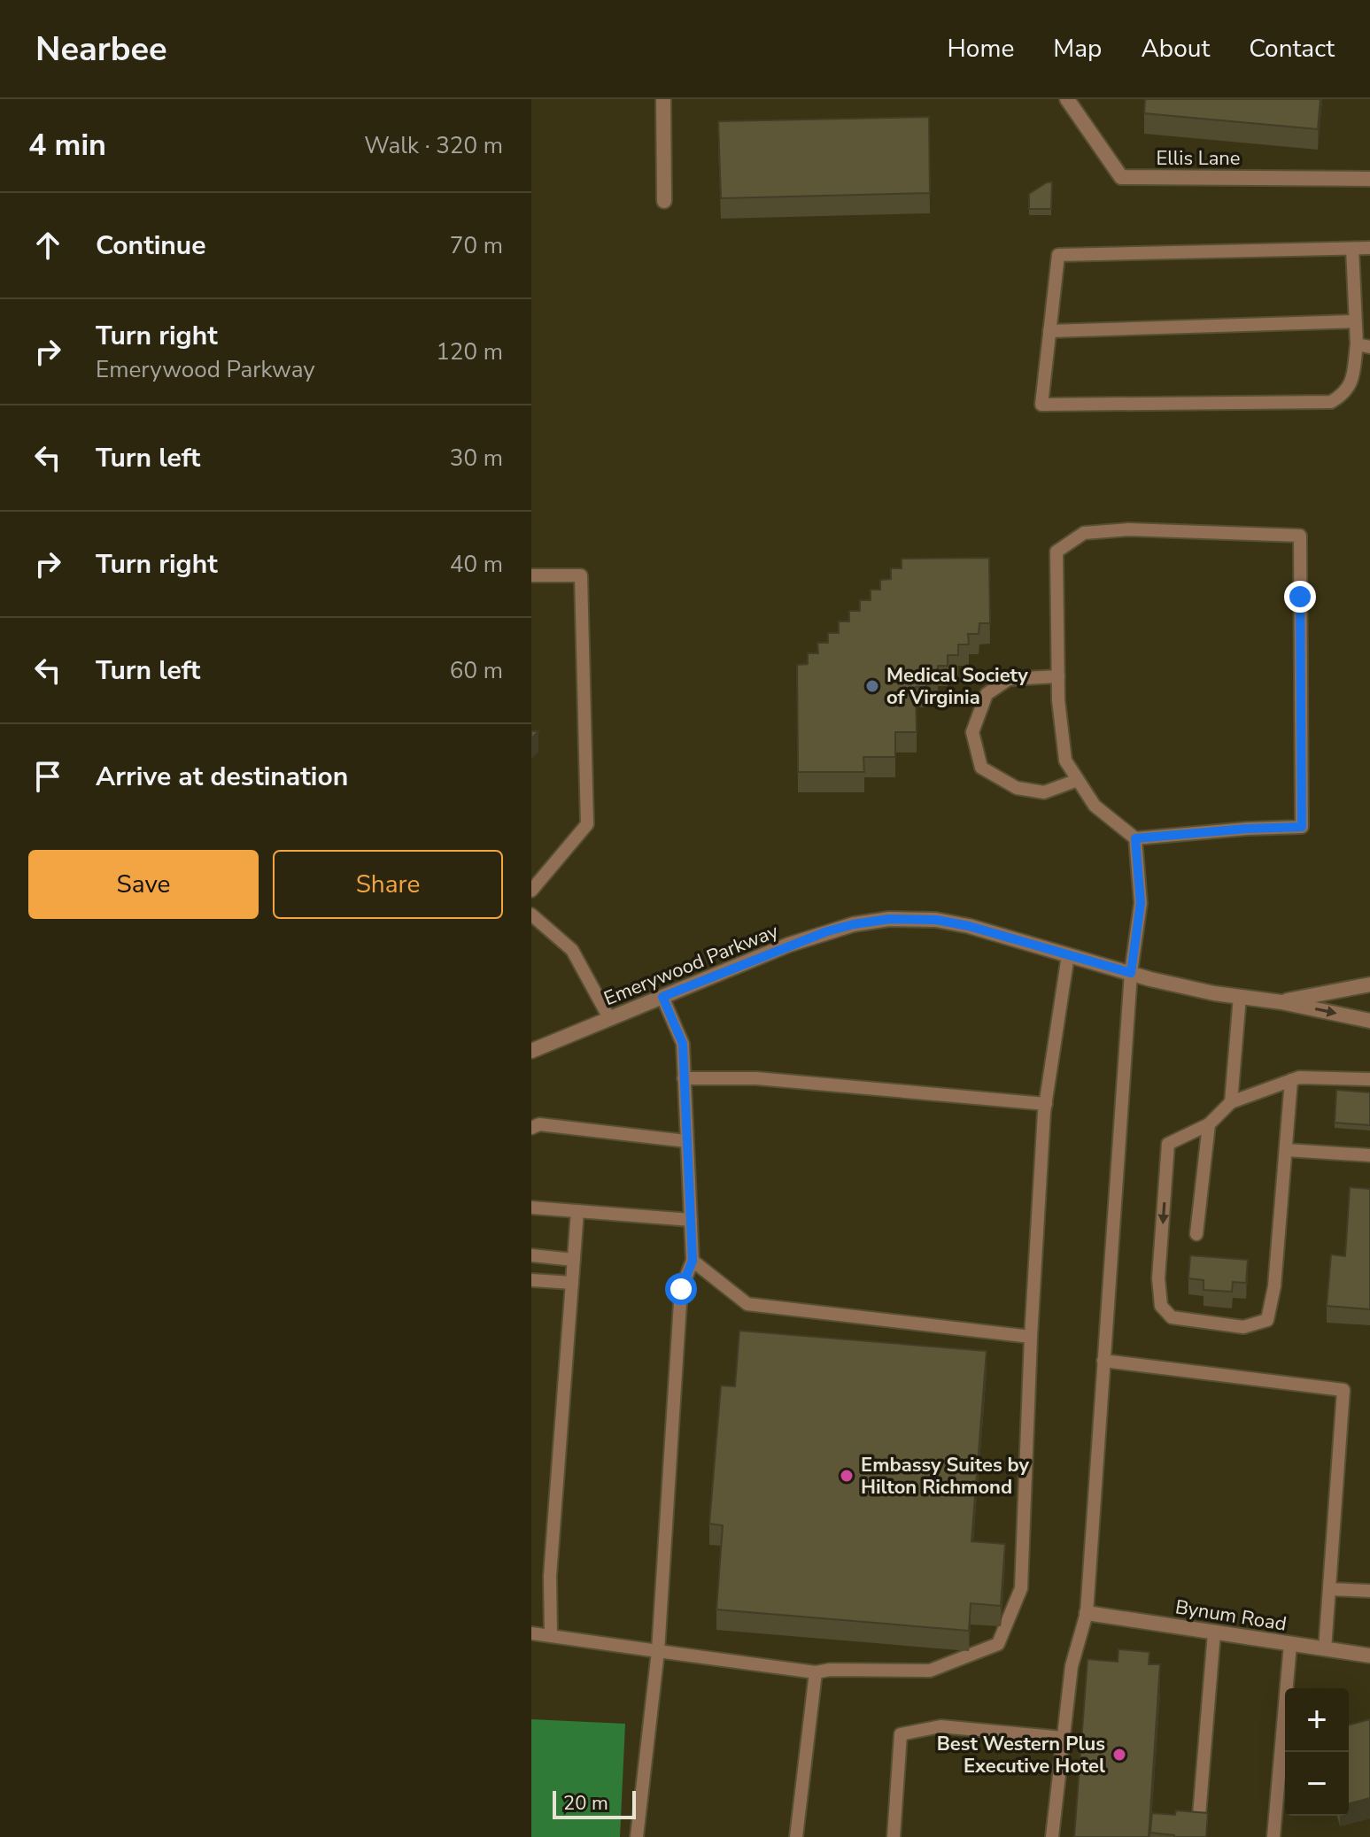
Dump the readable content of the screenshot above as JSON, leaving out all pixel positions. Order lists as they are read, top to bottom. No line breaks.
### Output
{"streets":{"street":["Ellis Lane","Emerywood Parkway","Bynum Road"]},"places":["Medical Society of Virginia","Embassy Suites by Hilton Richmond","Best Western Plus Executive Hotel"],"scale_bar":"20 m","page":{"header":"Nearbee","nav":["Home","Map","About","Contact"],"heading":["4 min","Walk · 320 m"],"list":[["Continue","70 m"],["Turn right","Emerywood Parkway","120 m"],["Turn left","30 m"],["Turn right","40 m"],["Turn left","60 m"],"Arrive at destination"],"buttons":["Save","Share"],"map_buttons":["+","−"],"scale":"20 m"}}
